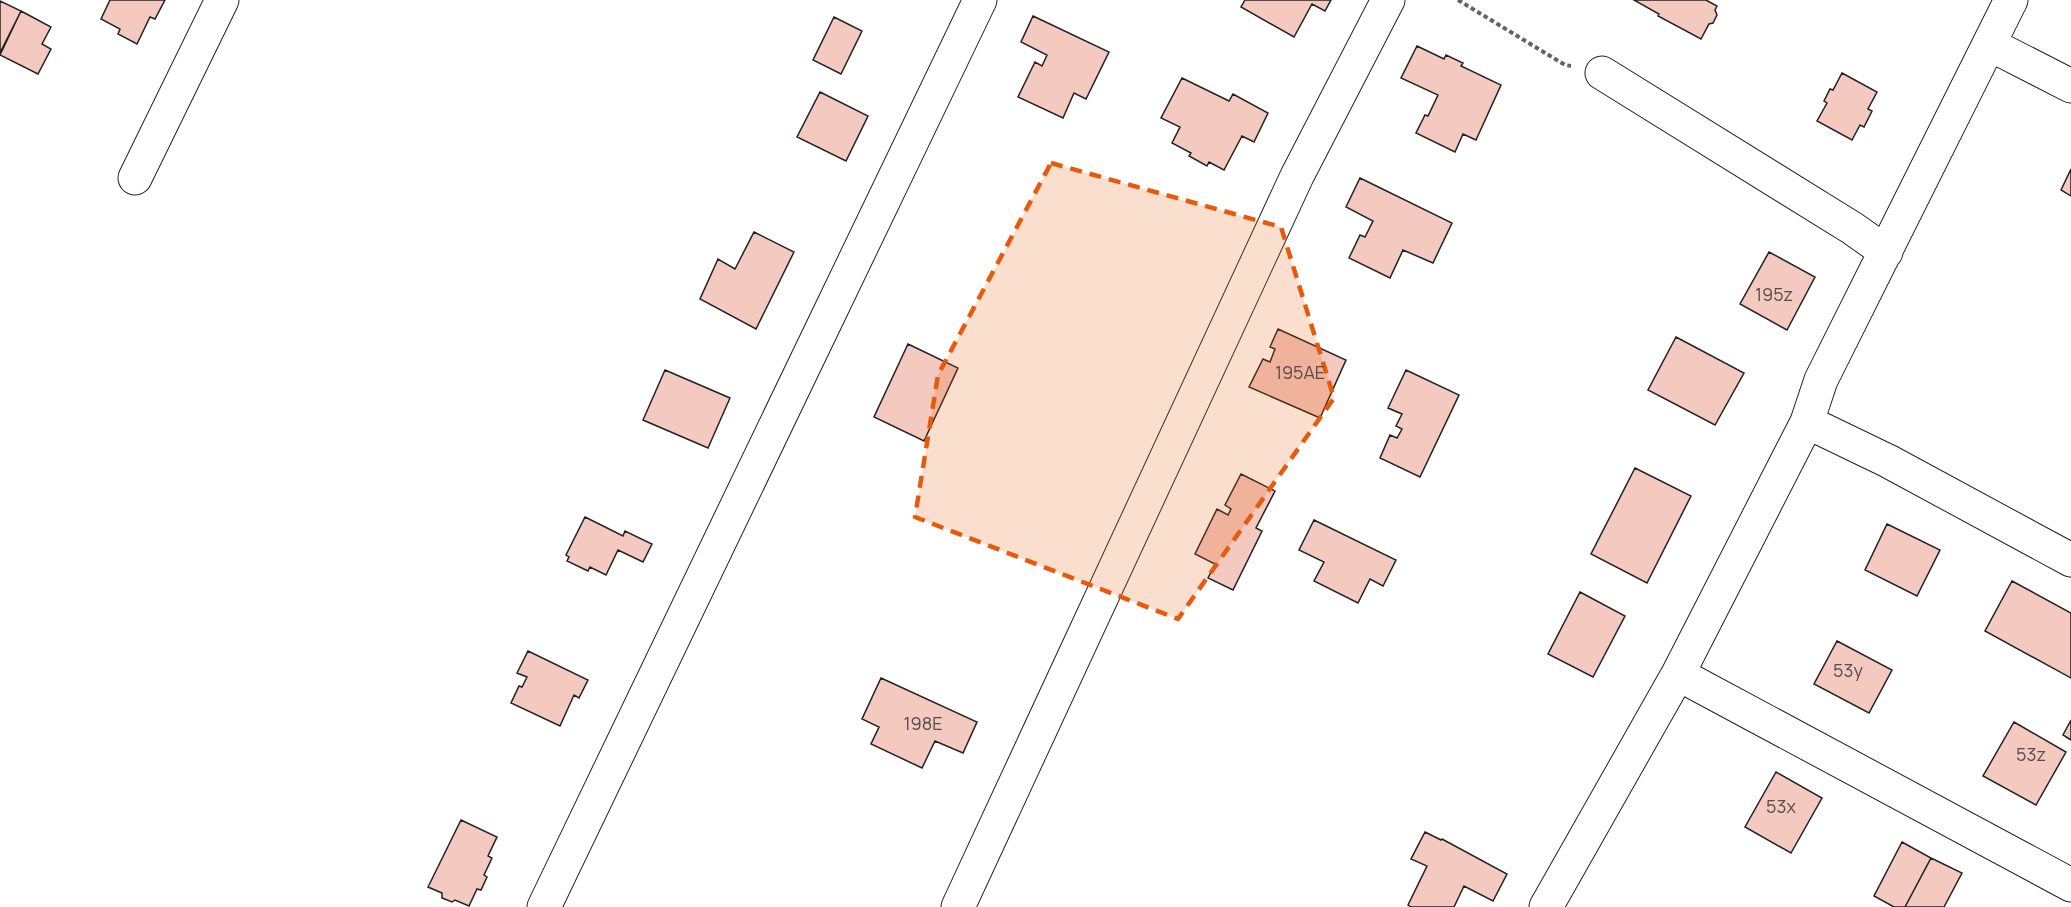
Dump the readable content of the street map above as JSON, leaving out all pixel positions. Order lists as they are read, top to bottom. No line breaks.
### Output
{"house_numbers":["195z","195AE","53y","198E","53z","53x"]}
